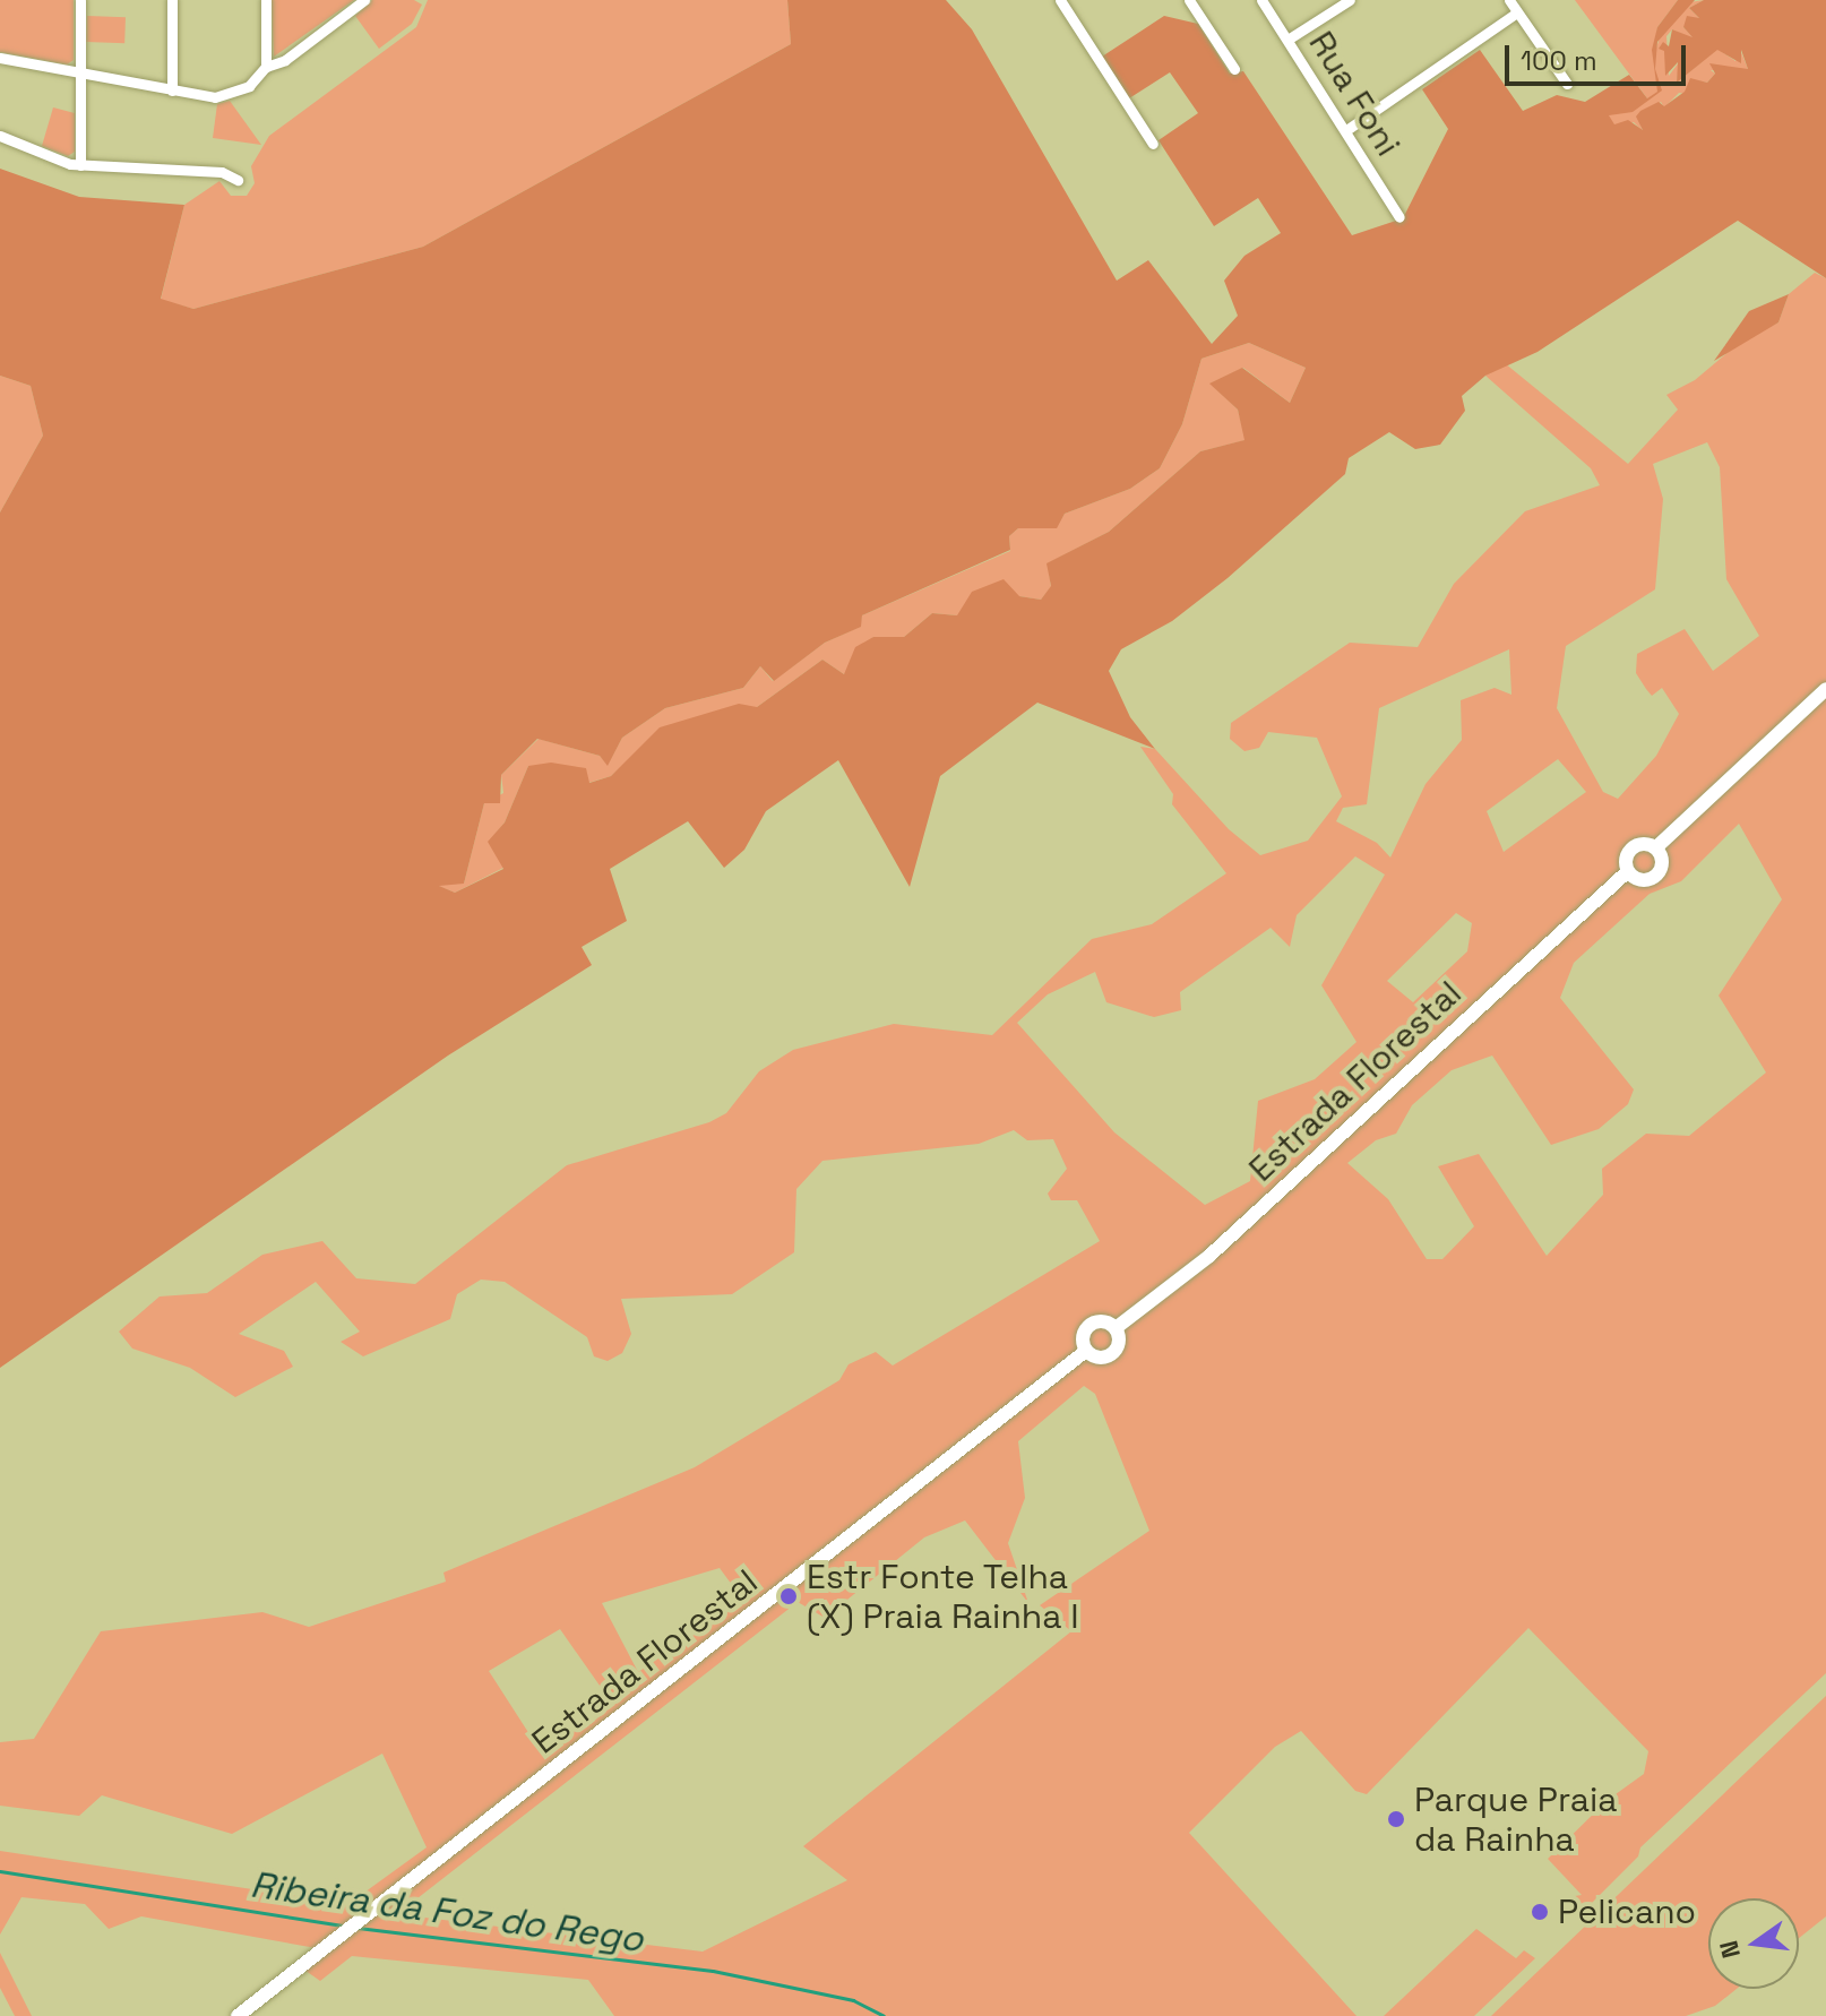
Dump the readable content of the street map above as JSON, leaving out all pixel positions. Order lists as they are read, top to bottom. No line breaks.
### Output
{"streets":{"main road":["Estrada Florestal"],"street":["Rua Foni"]},"water":["Ribeira da Foz do Rego"],"places":["Estr Fonte Telha (X) Praia Rainha I","Parque Praia da Rainha","Pelicano"],"scale_bar":"100 m","north":"left"}
